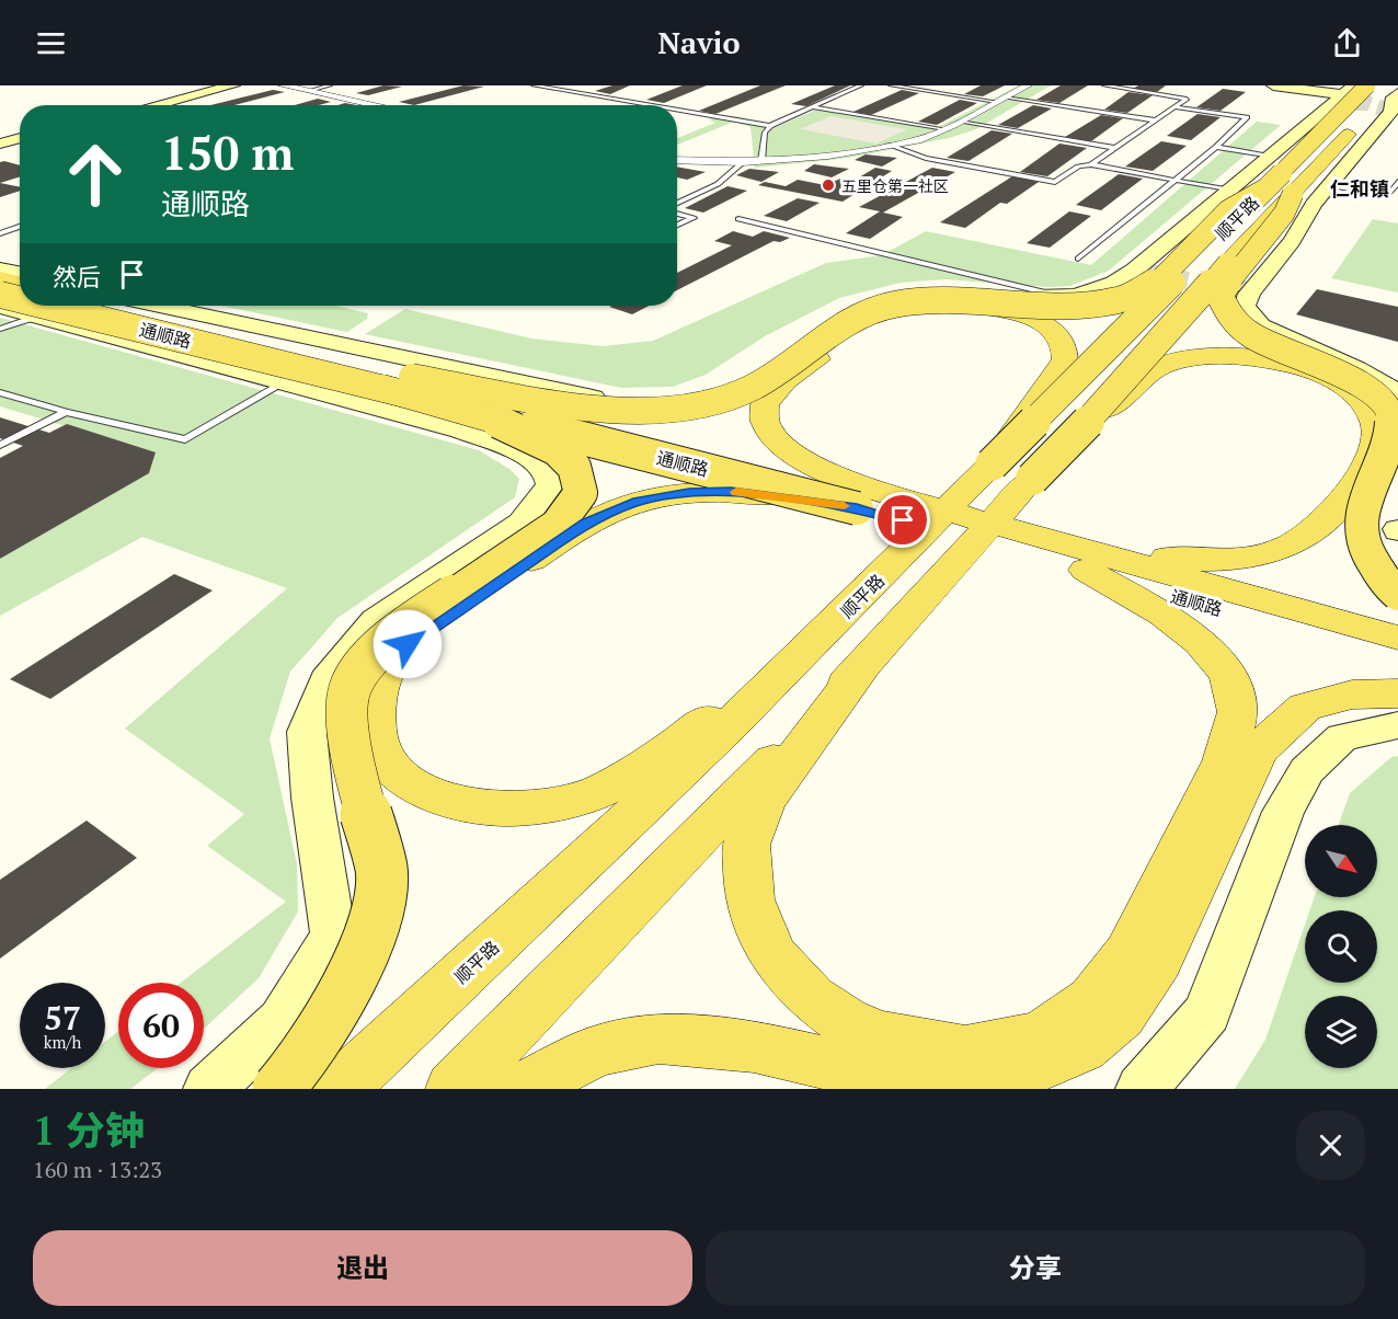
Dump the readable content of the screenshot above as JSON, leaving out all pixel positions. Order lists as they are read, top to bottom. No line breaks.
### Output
{"streets":{"main road":["顺平路","通顺路"]},"districts":["仁和镇"],"places":["五里仓第一社区"],"north":"bottom right","page":{"header":"Navio","turn":["150 m","通顺路"],"then":"然后","speed":"57 km/h","limit":"60","heading":["1 分钟","160 m · 13:23"],"buttons":["退出","分享"]}}
